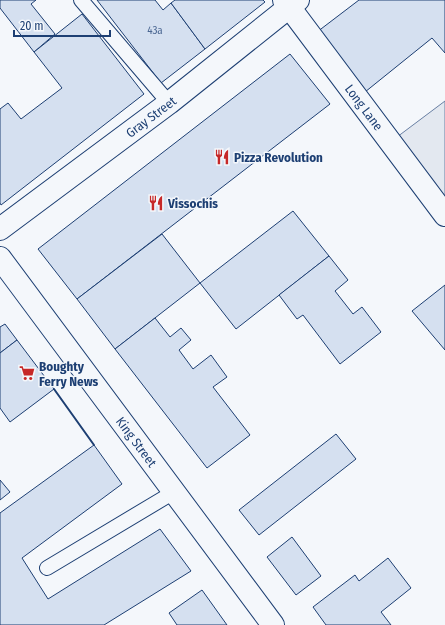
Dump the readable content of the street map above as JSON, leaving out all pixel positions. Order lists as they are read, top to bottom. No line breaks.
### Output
{"streets":{"street":["Long Lane","Gray Street","King Street"]},"crossings":[["Long Lane","Gray Street"]],"places":{"restaurant":["Pizza Revolution","Vissochis"],"supermarket":["Boughty Ferry News"]},"house_numbers":["43a"],"scale_bar":"20 m"}
